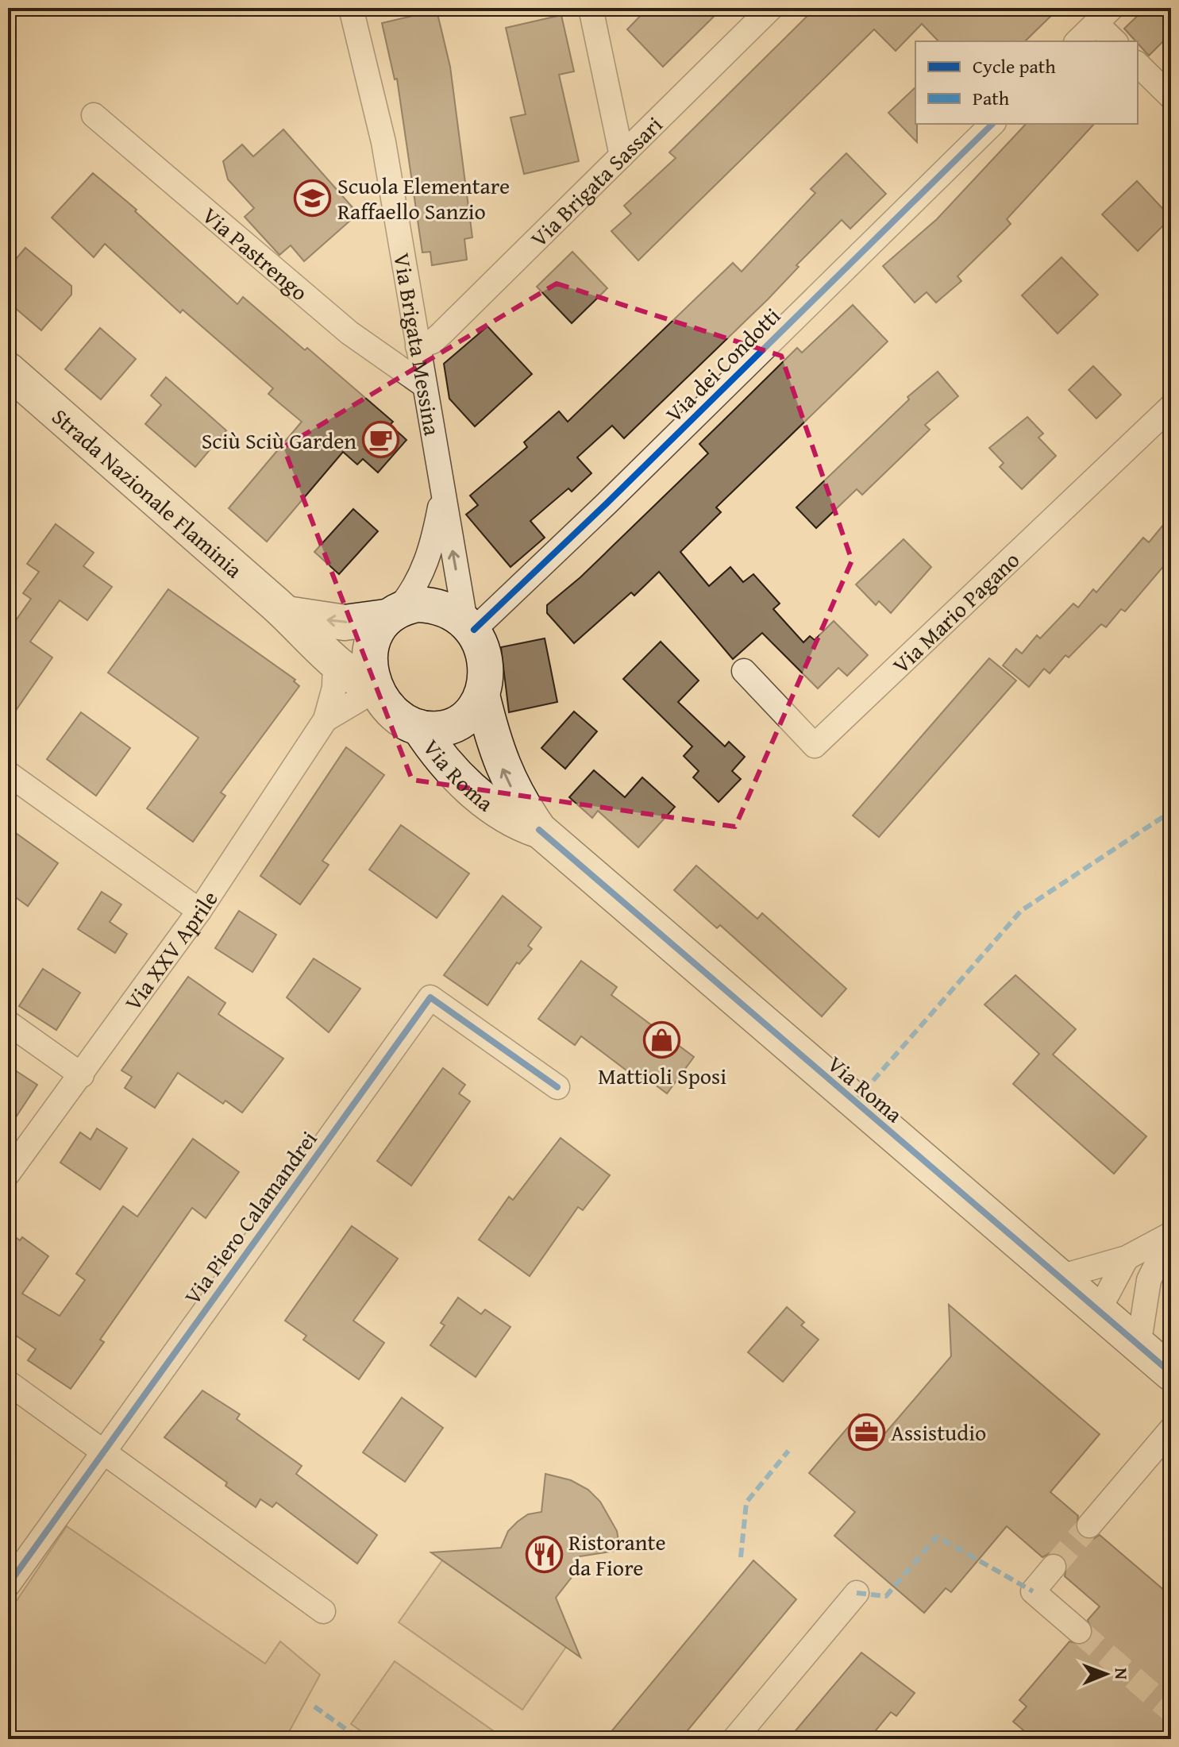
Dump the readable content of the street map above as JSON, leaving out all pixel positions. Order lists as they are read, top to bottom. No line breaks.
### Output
{"streets":{"main road":["Strada Nazionale Flaminia","Via Roma"],"street":["Via Brigata Sassari","Via Pastrengo","Via Brigata Messina","Via dei Condotti","Via Mario Pagano","Via XXV Aprile","Via Piero Calamandrei"]},"crossings":[["Via Brigata Sassari","Via Brigata Messina"],["Via Pastrengo","Via Brigata Messina"],["Via Brigata Messina","Via dei Condotti"],["Via Brigata Messina","Strada Nazionale Flaminia"],["Via Brigata Messina","Via Roma"],["Via Brigata Messina","Via XXV Aprile"],["Via dei Condotti","Strada Nazionale Flaminia"],["Via dei Condotti","Via Roma"],["Via dei Condotti","Via XXV Aprile"],["Strada Nazionale Flaminia","Via Roma"],["Strada Nazionale Flaminia","Via XXV Aprile"],["Via Roma","Via XXV Aprile"]],"places":{"school or university":["Scuola Elementare Raffaello Sanzio"],"cafe":["Sciù Sciù Garden"],"shop":["Mattioli Sposi"],"office":["Assistudio"],"restaurant":["Ristorante da Fiore"]},"legend":["Cycle path","Path"],"north":"right"}
